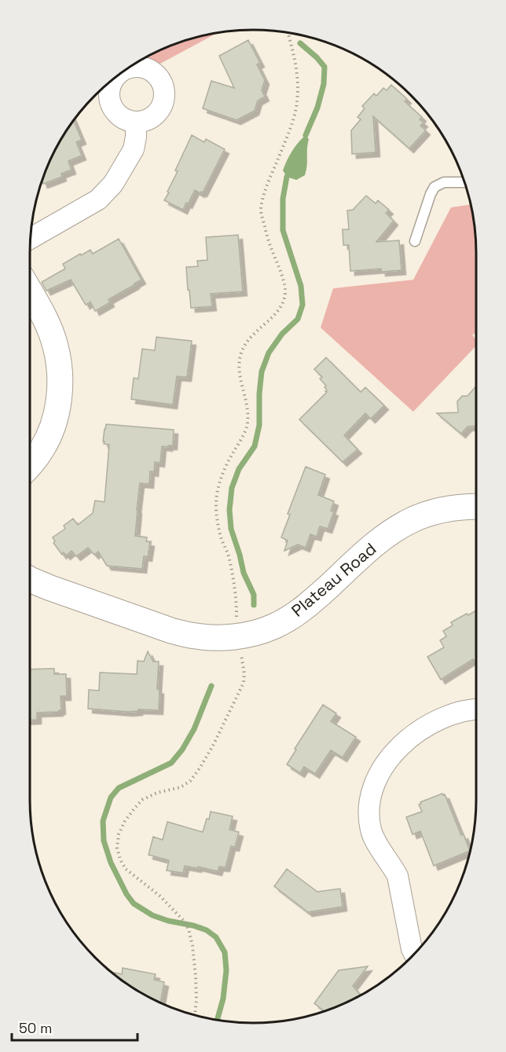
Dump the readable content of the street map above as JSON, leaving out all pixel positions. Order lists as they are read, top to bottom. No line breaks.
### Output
{"streets":{"street":["Plateau Road"]},"scale_bar":"50 m"}
